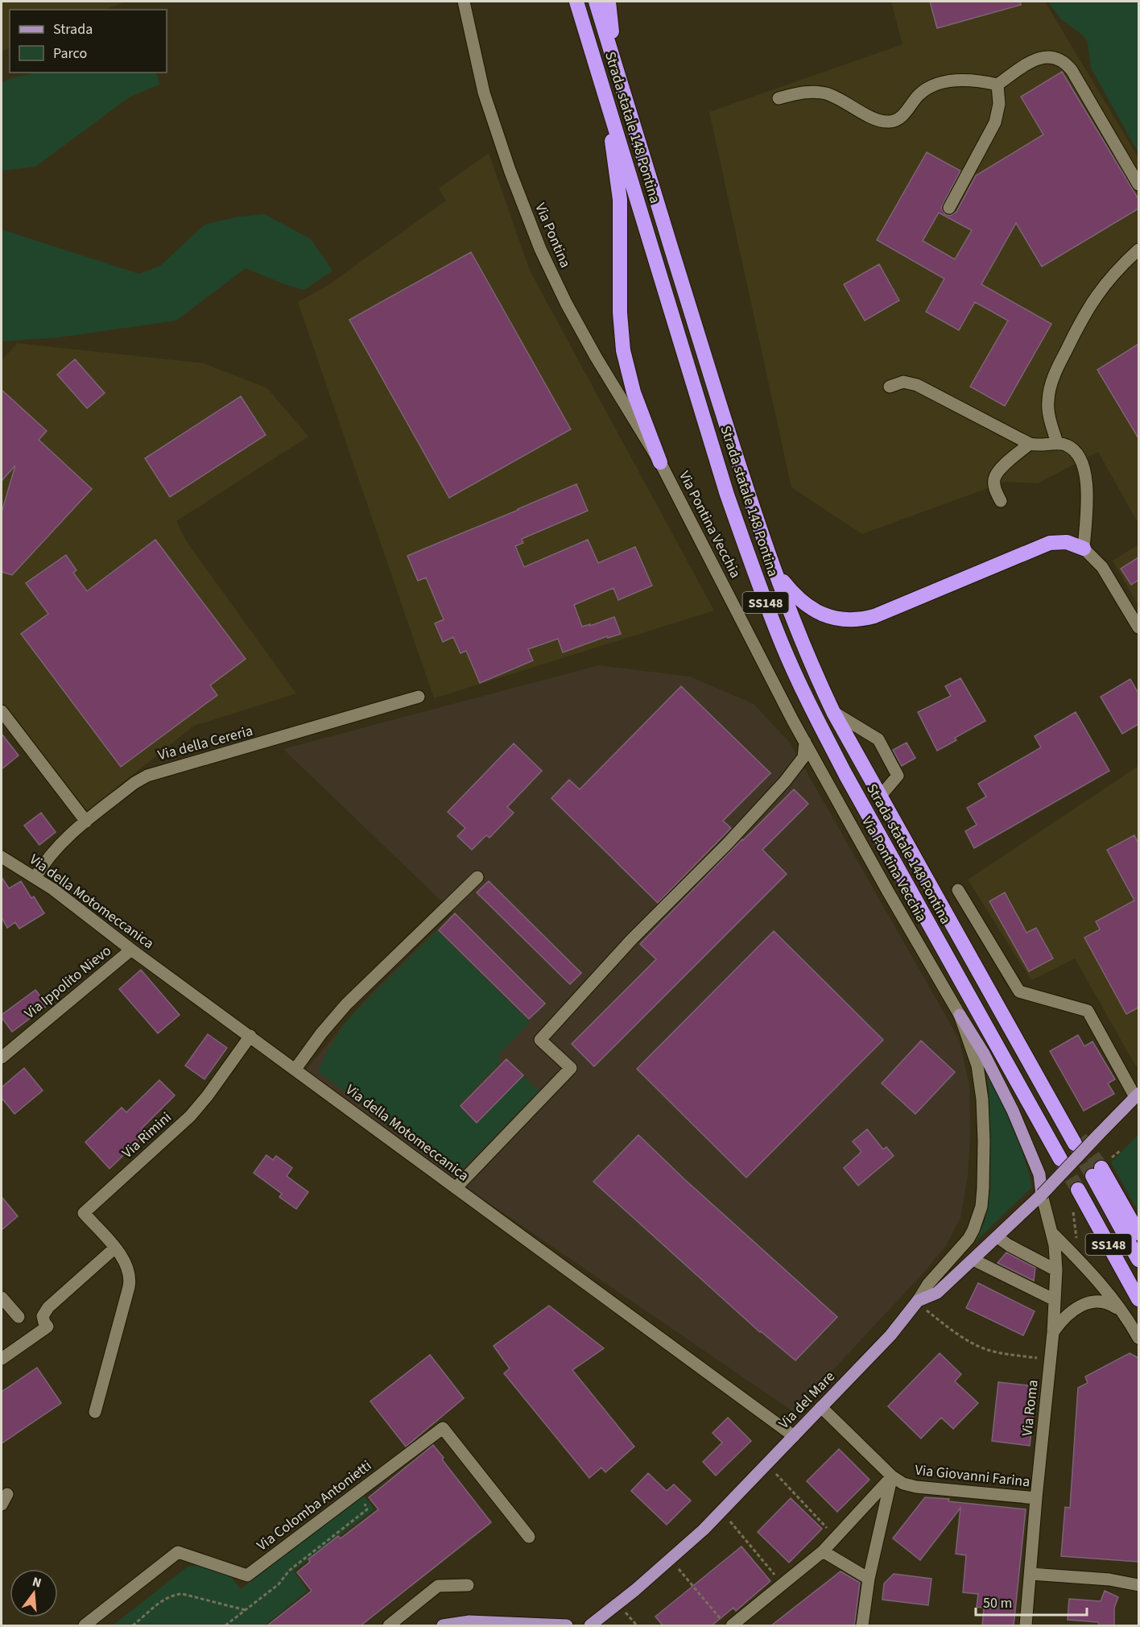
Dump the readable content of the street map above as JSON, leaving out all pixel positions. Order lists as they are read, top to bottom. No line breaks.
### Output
{"streets":{"highway":["Strada statale 148 Pontina","SS148"],"main road":["Via del Mare"],"street":["Via Pontina","Via Pontina Vecchia","Via della Cereria","Via della Motomeccanica","Via Ippolito Nievo","Via Rimini","Via Roma","Via Giovanni Farina","Via Colomba Antonietti"]},"crossings":[["Via Pontina","Via Pontina Vecchia"],["Via Pontina Vecchia","Via del Mare"],["Via della Cereria","Via della Motomeccanica"],["Via della Motomeccanica","Via Ippolito Nievo"],["Via della Motomeccanica","Via Rimini"],["Via della Motomeccanica","Via del Mare"],["Via del Mare","Via Roma"],["Via del Mare","Via Giovanni Farina"],["Via Roma","Via Giovanni Farina"]],"legend":["Strada","Parco"],"scale_bar":"50 m","north":"top"}
